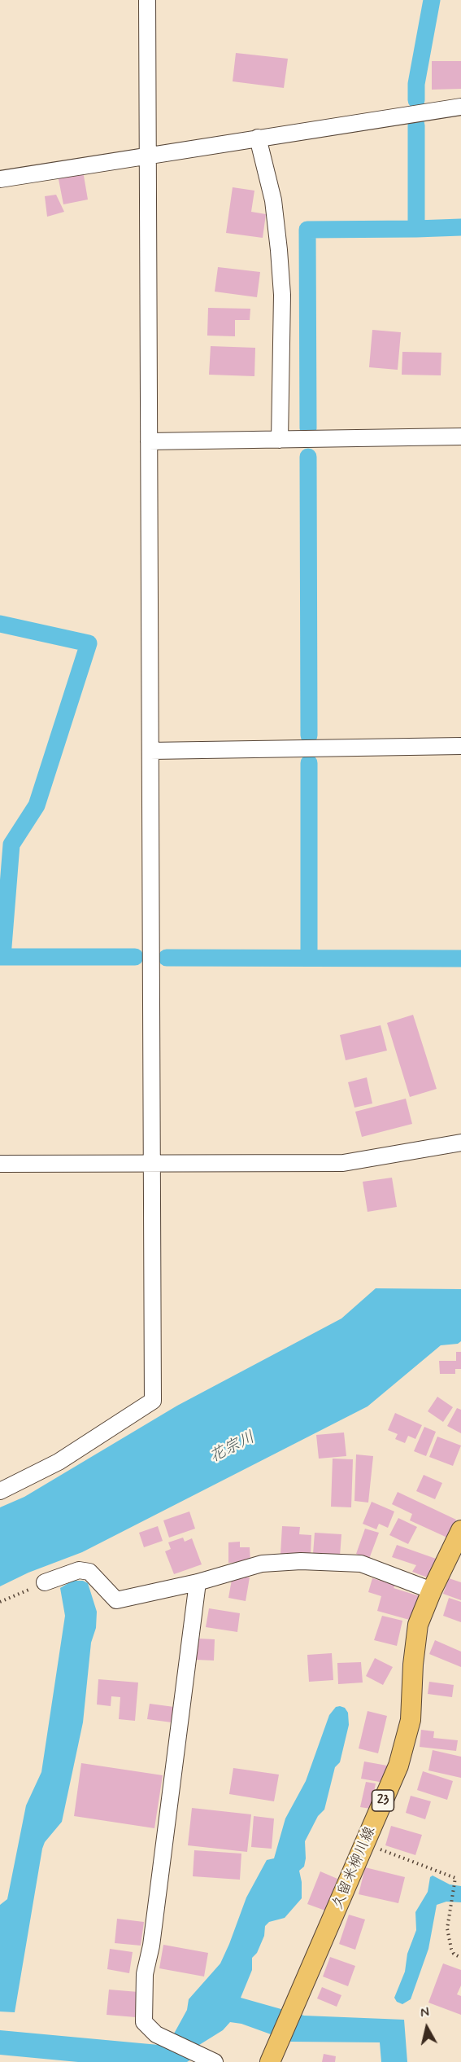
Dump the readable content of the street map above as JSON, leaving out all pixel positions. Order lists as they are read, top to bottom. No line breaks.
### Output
{"streets":{"main road":["23","久留米柳川線"]},"water":["花宗川"],"north":"top"}
